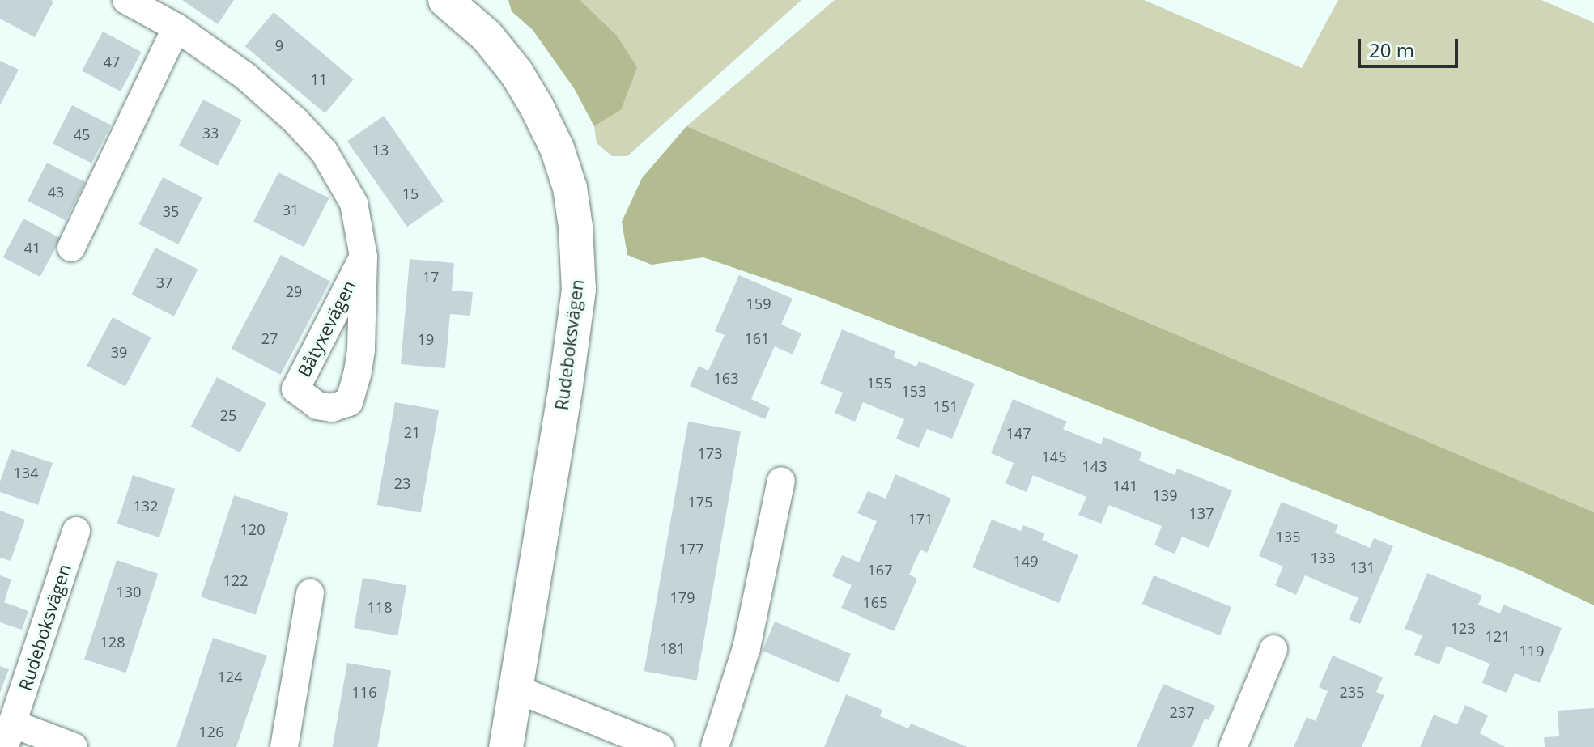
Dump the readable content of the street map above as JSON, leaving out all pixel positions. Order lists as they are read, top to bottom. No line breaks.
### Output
{"streets":{"street":["Båtyxevägen","Rudeboksvägen"]},"house_numbers":["9","47","11","33","45","13","43","15","31","35","41","17","37","29","159","27","161","19","39","163","155","153","151","25","21","147","173","145","143","134","23","141","139","175","132","137","171","120","135","177","133","149","131","167","122","130","179","165","118","123","121","128","181","119","124","116","235","237","126"],"scale_bar":"20 m"}
